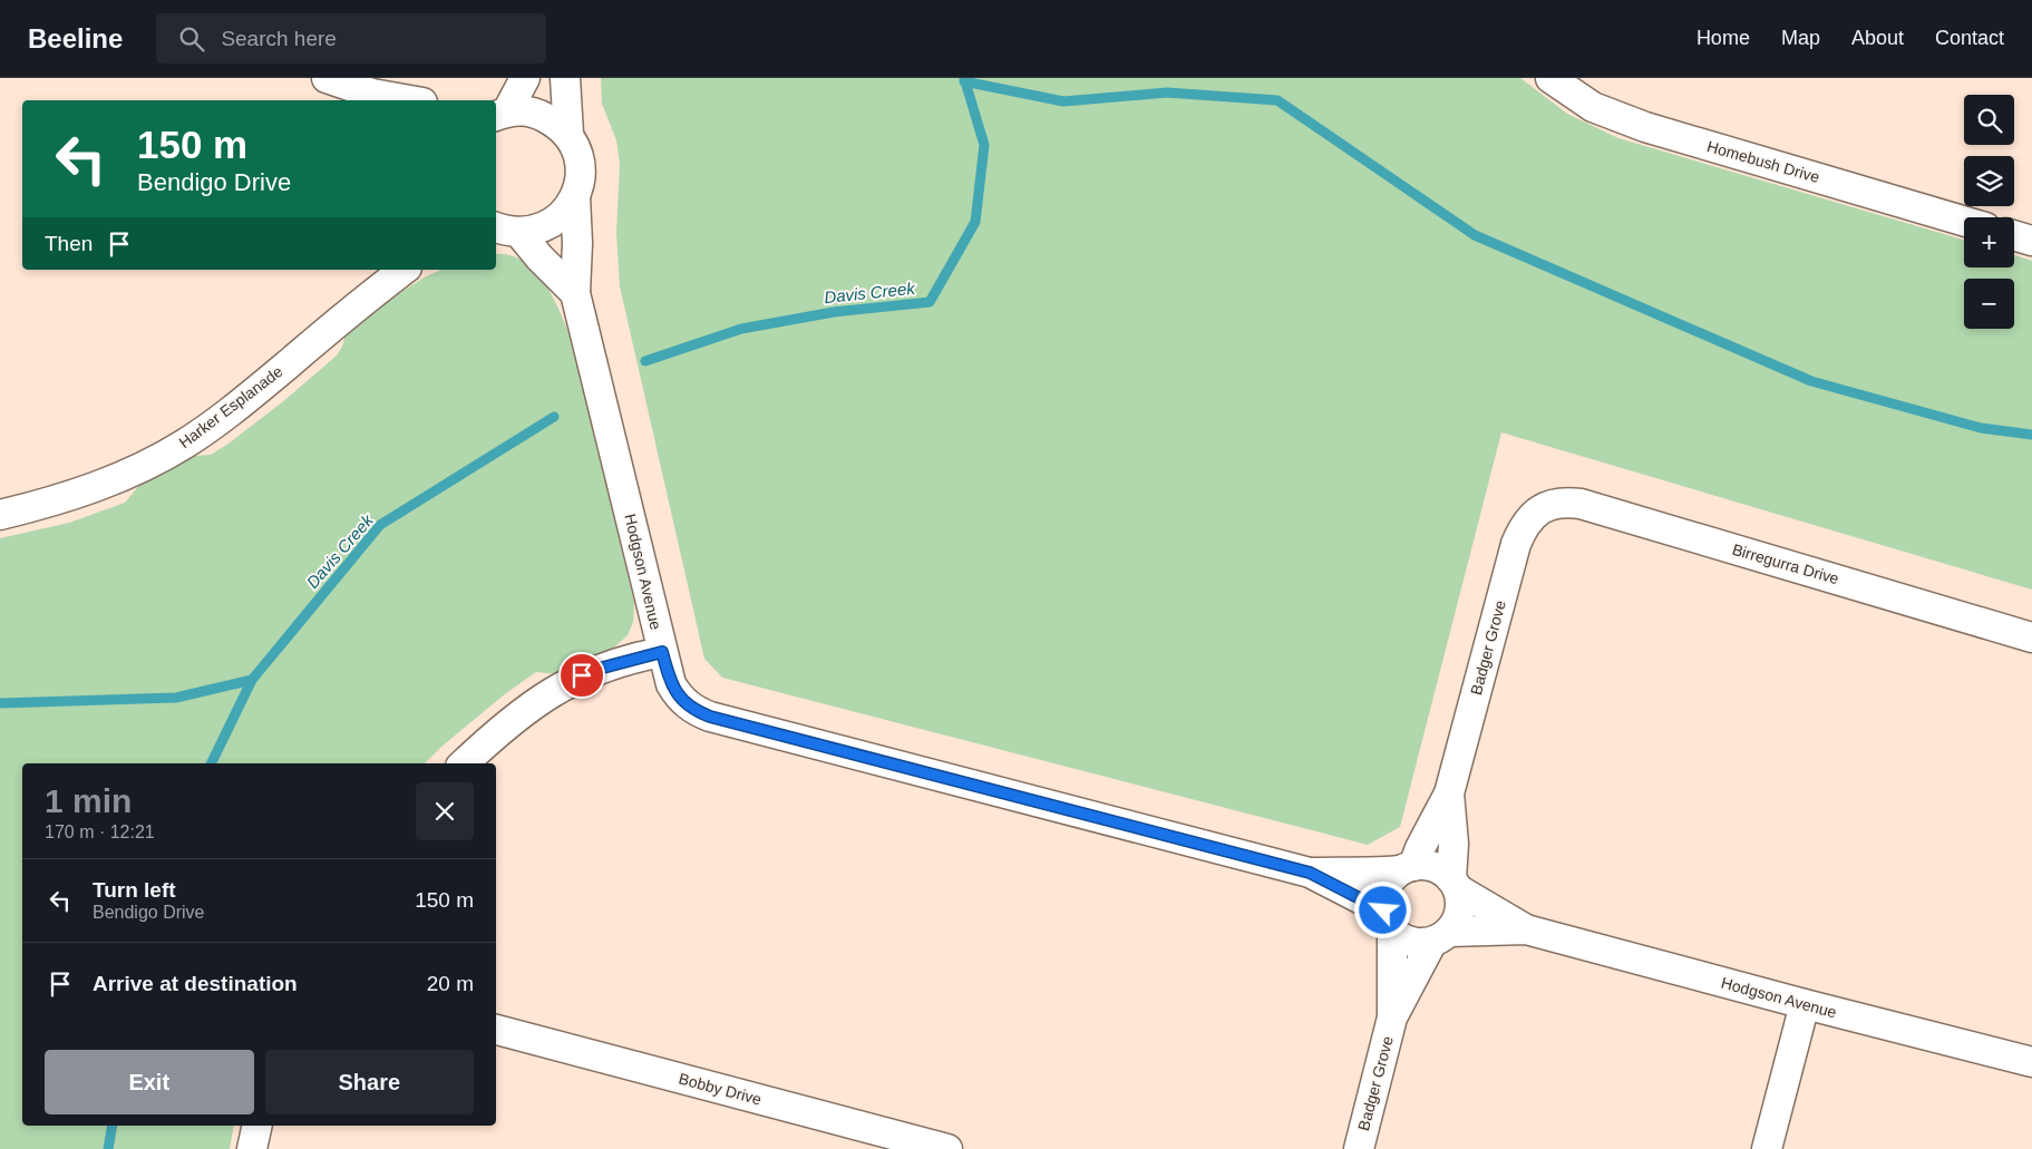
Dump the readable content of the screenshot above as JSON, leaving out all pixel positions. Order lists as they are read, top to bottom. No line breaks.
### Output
{"streets":{"street":["Homebush Drive","Harker Esplanade","Birregurra Drive","Hodgson Avenue","Badger Grove","Bobby Drive"]},"crossings":[["Birregurra Drive","Badger Grove"],["Hodgson Avenue","Badger Grove"]],"water":["Davis Creek"],"page":{"header":"Beeline","search":"Search here","nav":["Home","Map","About","Contact"],"map_buttons":["+","−"],"turn":["150 m","Bendigo Drive"],"then":"Then","heading":["1 min","170 m · 12:21"],"list":[{"name":"Turn left","note":"Bendigo Drive","value":"150 m"},{"name":"Arrive at destination","value":"20 m"}],"buttons":["Exit","Share"]}}
